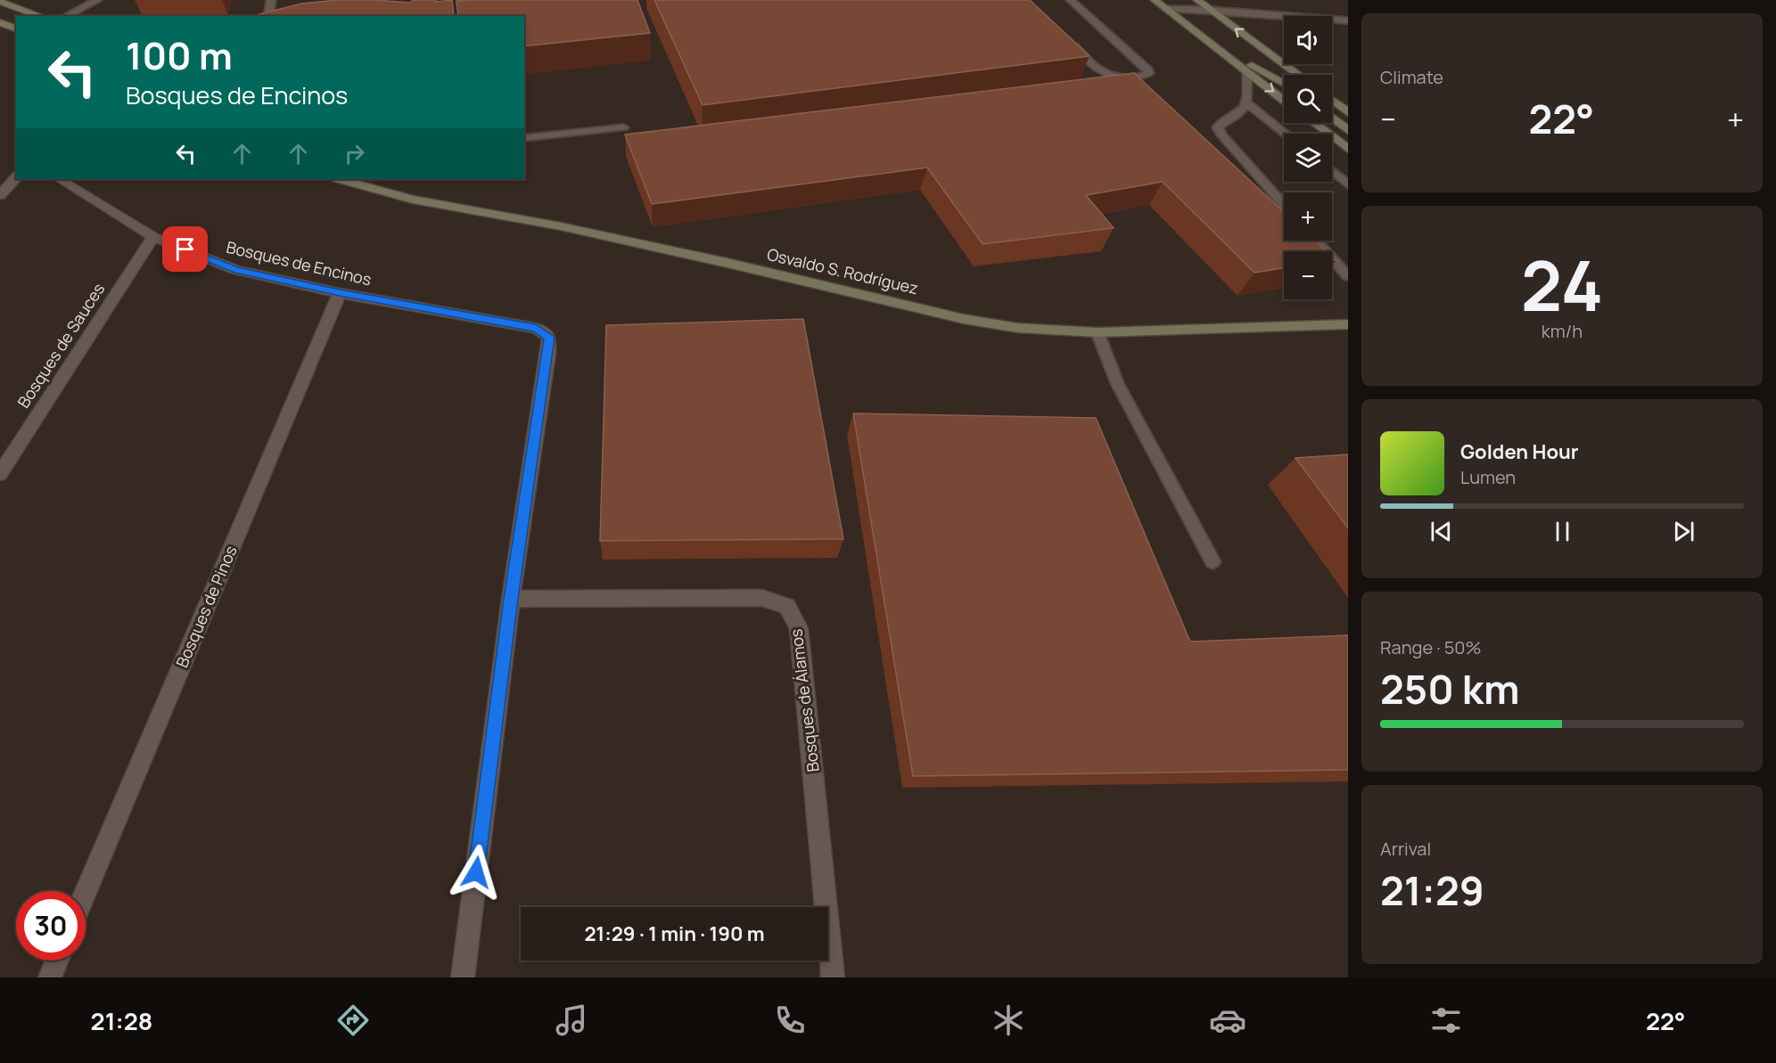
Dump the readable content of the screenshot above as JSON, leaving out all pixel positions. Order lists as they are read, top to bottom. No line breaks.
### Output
{"streets":{"street":["Bosques de Encinos","Osvaldo S. Rodríguez","Bosques de Sauces","Bosques de Pinos","Bosques de Álamos"]},"crossings":[["Bosques de Encinos","Bosques de Sauces"],["Bosques de Encinos","Bosques de Pinos"],["Bosques de Encinos","Bosques de Álamos"]],"page":{"tile":["Climate",["24","km/h"],["Range · 50%","250 km"],["Arrival","21:29"]],"map_buttons":["+","−"],"turn":["100 m","Bosques de Encinos"],"heat":["−","22°","+"],"song":["Golden Hour","Lumen"],"limit":"30","trip":"21:29 · 1 min · 190 m","tabs":["21:28","22°"]}}
